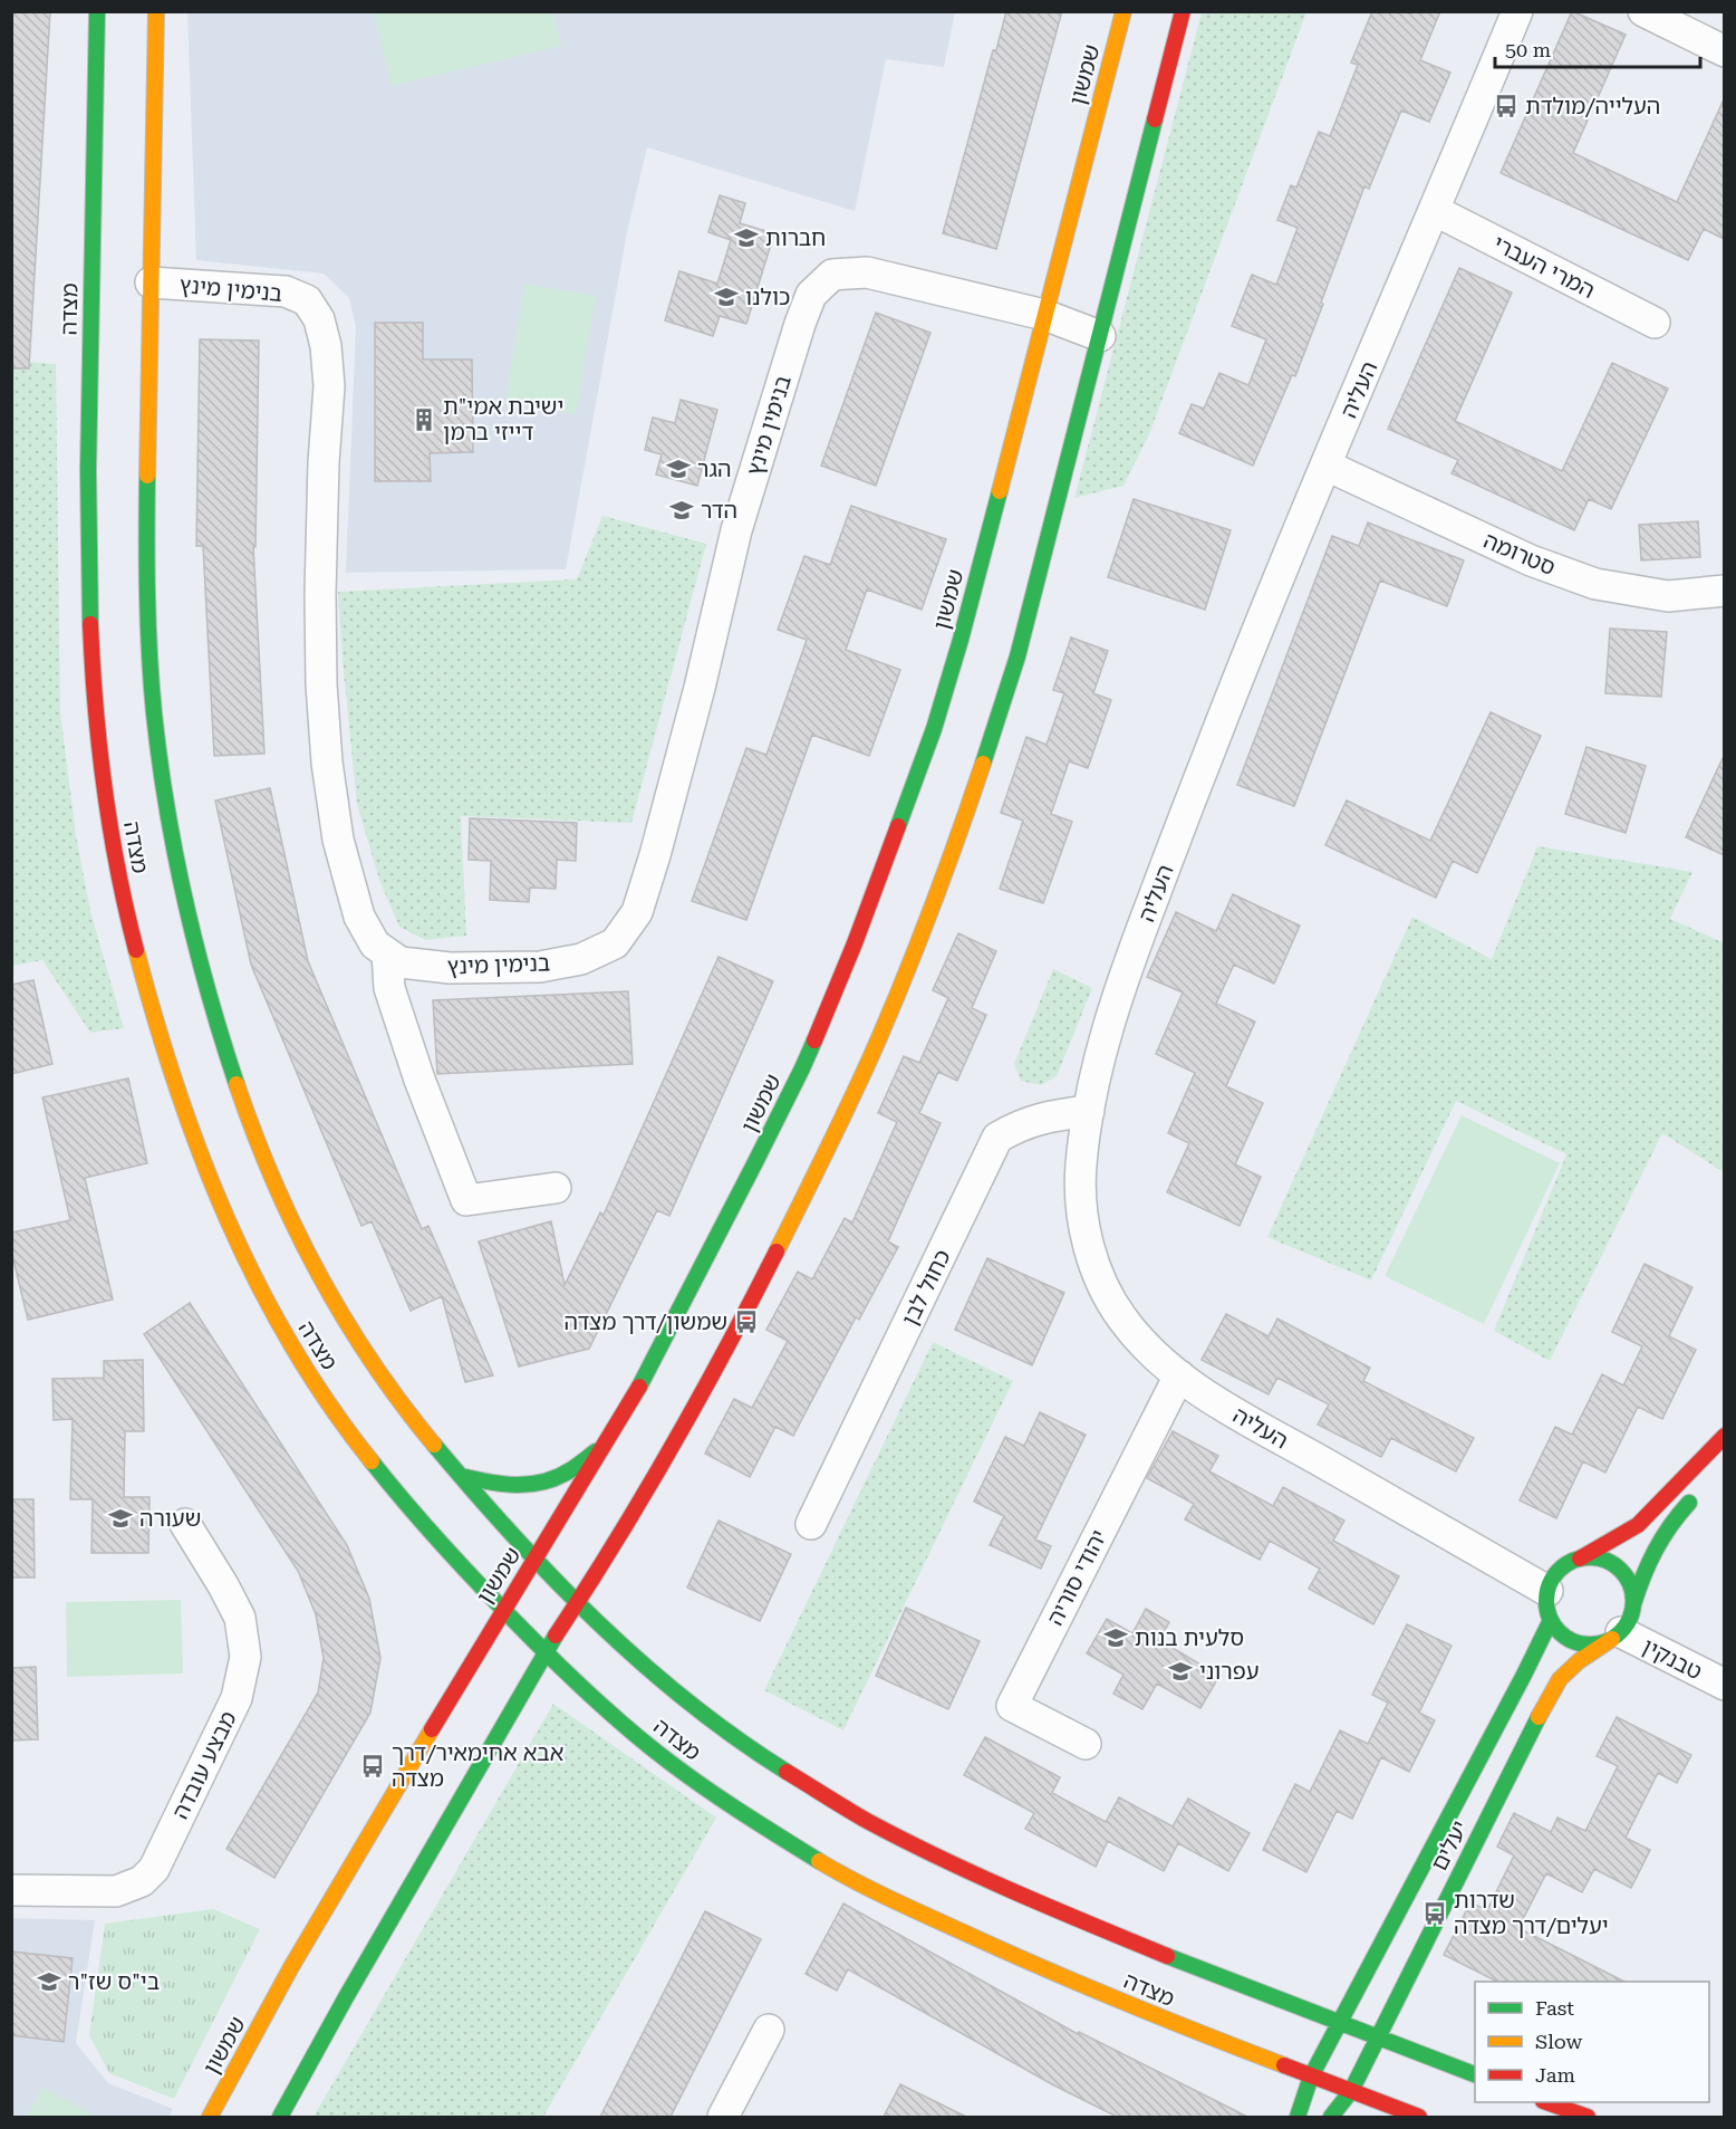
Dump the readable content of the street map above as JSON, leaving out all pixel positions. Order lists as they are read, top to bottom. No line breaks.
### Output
{"streets":{"main road":["שמשון","מצדה","יעלים"],"street":["המרי העברי","בנימין מינץ","העליה","סטרומה","כחול לבן","יהודי סוריה","טבנקין","מבצע עובדה"]},"crossings":[["שמשון","בנימין מינץ"],["שמשון","מצדה"],["המרי העברי","העליה"],["בנימין מינץ","מצדה"],["מצדה","יעלים"],["העליה","סטרומה"],["העליה","כחול לבן"],["העליה","יהודי סוריה"],["העליה","טבנקין"],["העליה","יעלים"],["טבנקין","יעלים"]],"places":{"bus stop":["העלייה/מולדת","שמשון/דרך מצדה","אבא אחימאיר/דרך מצדה","שדרות יעלים/דרך מצדה"],"school or university":["חברות","כולנו","הגר","הדר","שעורה","סלעית בנות","עפרוני","בי\"ס שז\"ר"],"building":["ישיבת אמי\"ת דייזי ברמן"]},"legend":["Fast","Slow","Jam"],"scale_bar":"50 m"}
